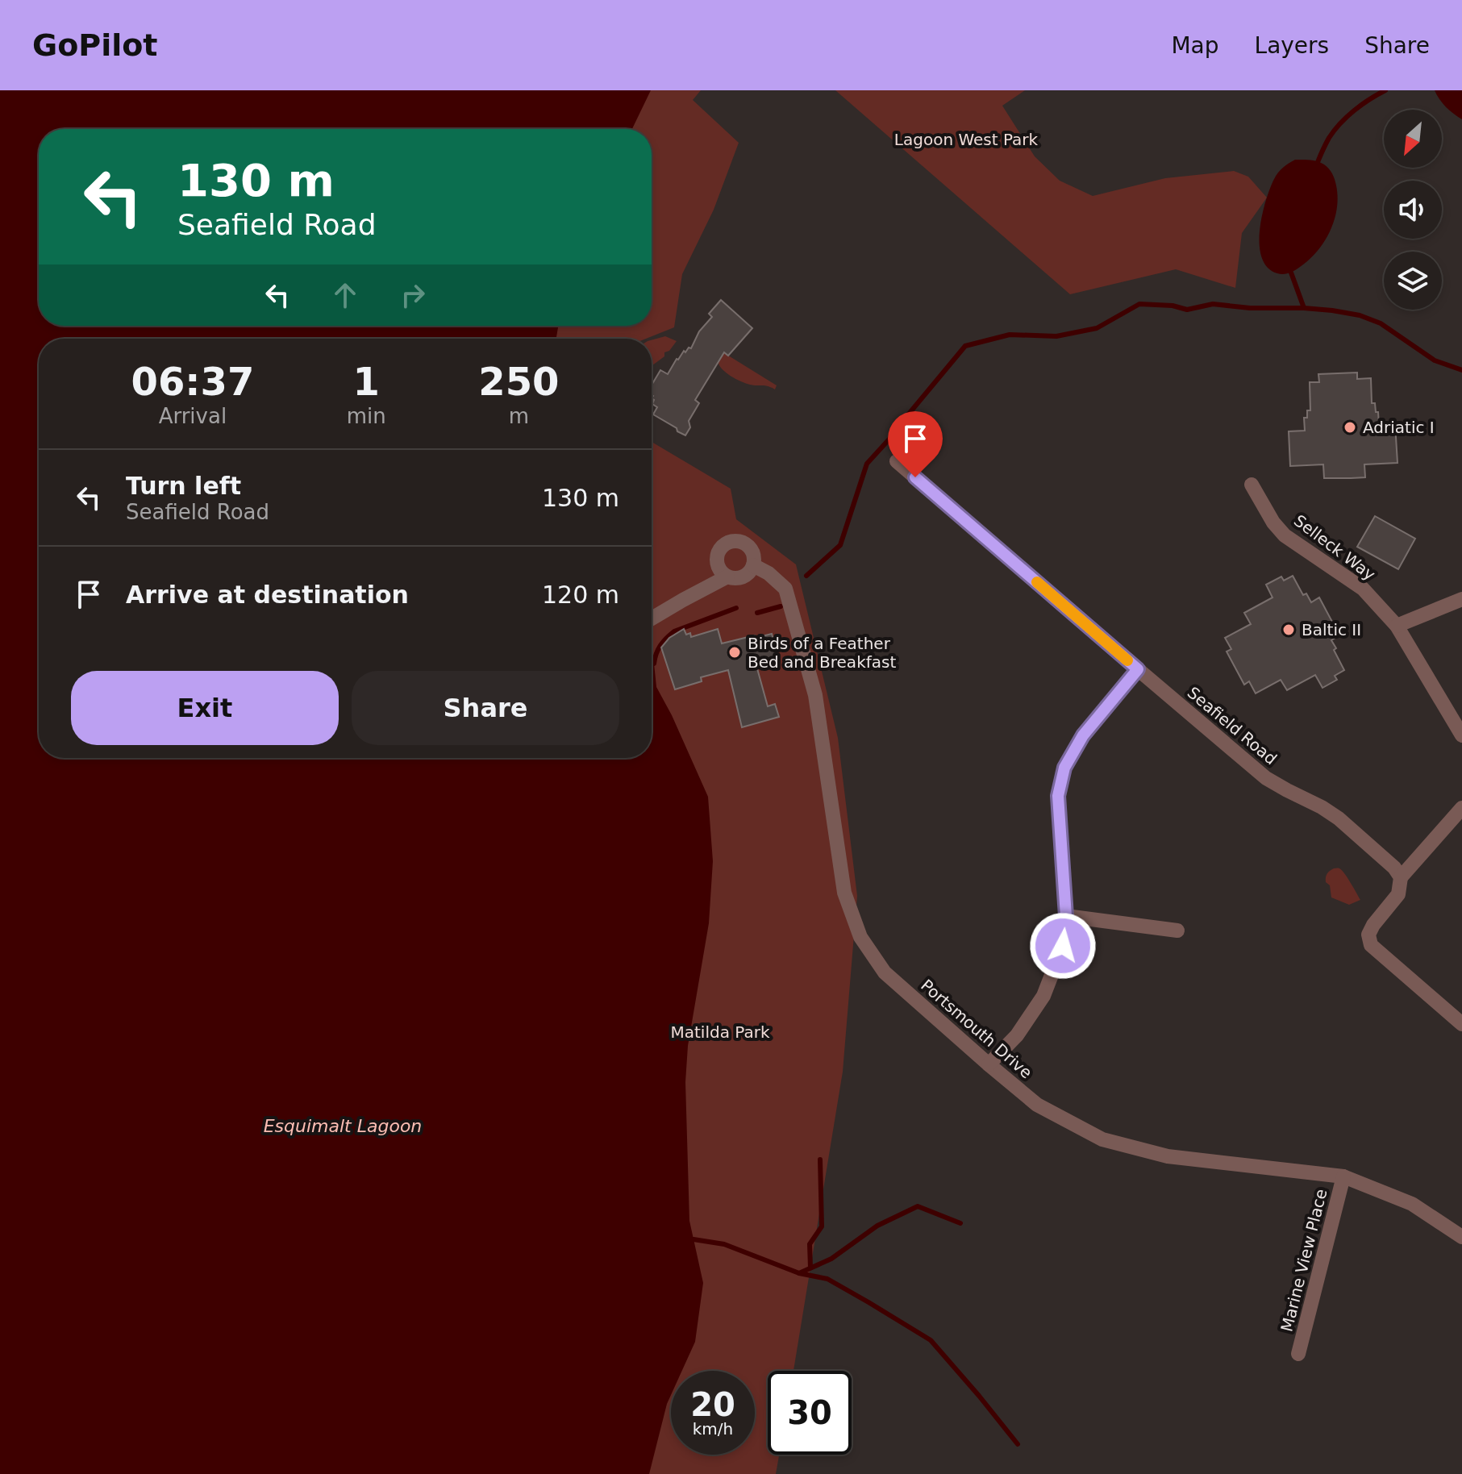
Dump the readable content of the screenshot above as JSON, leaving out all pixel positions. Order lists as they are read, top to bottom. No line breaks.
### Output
{"streets":{"street":["Selleck Way","Seafield Road","Portsmouth Drive","Marine View Place"]},"crossings":[["Portsmouth Drive","Marine View Place"]],"water":["Esquimalt Lagoon"],"parks":["Lagoon West Park","Matilda Park"],"places":["Adriatic I","Baltic II","Birds of a Feather Bed and Breakfast"],"north":"bottom left","page":{"header":"GoPilot","nav":["Map","Layers","Share"],"turn":["130 m","Seafield Road"],"eta":["06:37","Arrival","1","min","250","m"],"list":[{"name":"Turn left","note":"Seafield Road","value":"130 m"},{"name":"Arrive at destination","value":"120 m"}],"buttons":["Exit","Share"],"speed":"20 km/h","limit":"30"}}
